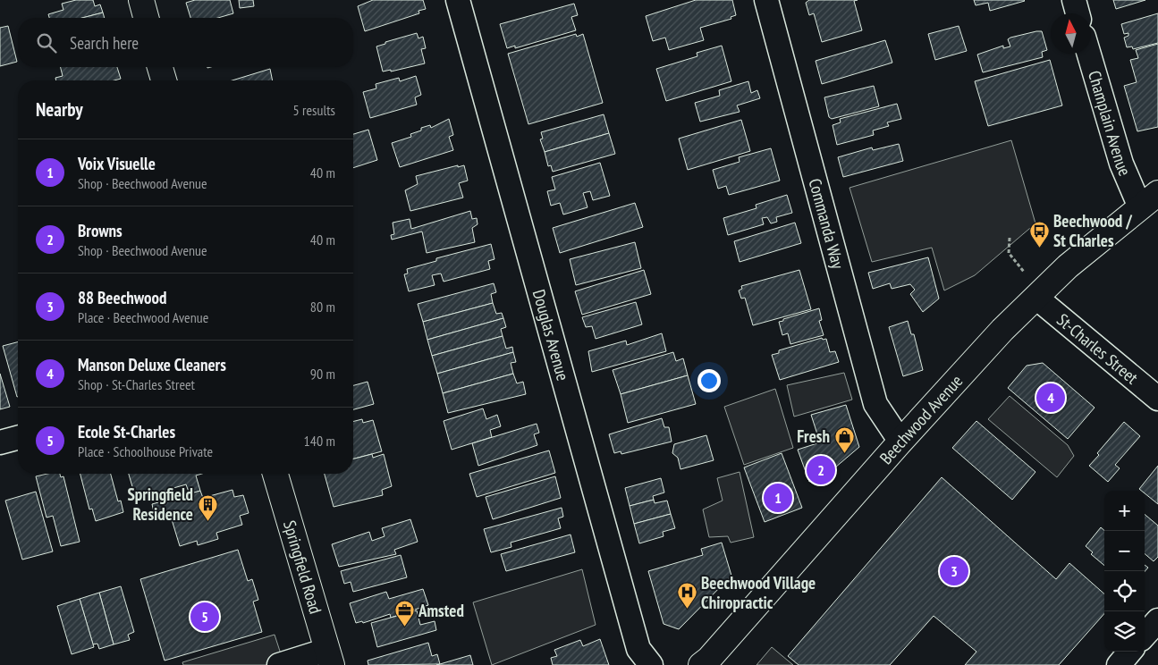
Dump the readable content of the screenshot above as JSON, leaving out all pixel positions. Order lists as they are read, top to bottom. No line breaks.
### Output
{"streets":{"main road":["Beechwood Avenue","Springfield Road"],"street":["Champlain Avenue","Commanda Way","Douglas Avenue","St-Charles Street"]},"crossings":[["Champlain Avenue","Beechwood Avenue"],["Commanda Way","Beechwood Avenue"],["St-Charles Street","Beechwood Avenue"]],"places":{"bus stop":["Beechwood / St Charles"],"shop":["Fresh"],"building":["Springfield Residence"],"hospital":["Beechwood Village Chiropractic"],"office":["Amsted"]},"north":"top","page":{"search":"Search here","heading":["Nearby","5 results"],"list":[{"mark":"1","name":"Voix Visuelle","note":"Shop · Beechwood Avenue","value":"40 m"},{"mark":"2","name":"Browns","note":"Shop · Beechwood Avenue","value":"40 m"},{"mark":"3","name":"88 Beechwood","note":"Place · Beechwood Avenue","value":"80 m"},{"mark":"4","name":"Manson Deluxe Cleaners","note":"Shop · St-Charles Street","value":"90 m"},{"mark":"5","name":"Ecole St-Charles","note":"Place · Schoolhouse Private","value":"140 m"}],"pins":["4","2","1","3","5"],"map_buttons":["+","−"]}}
